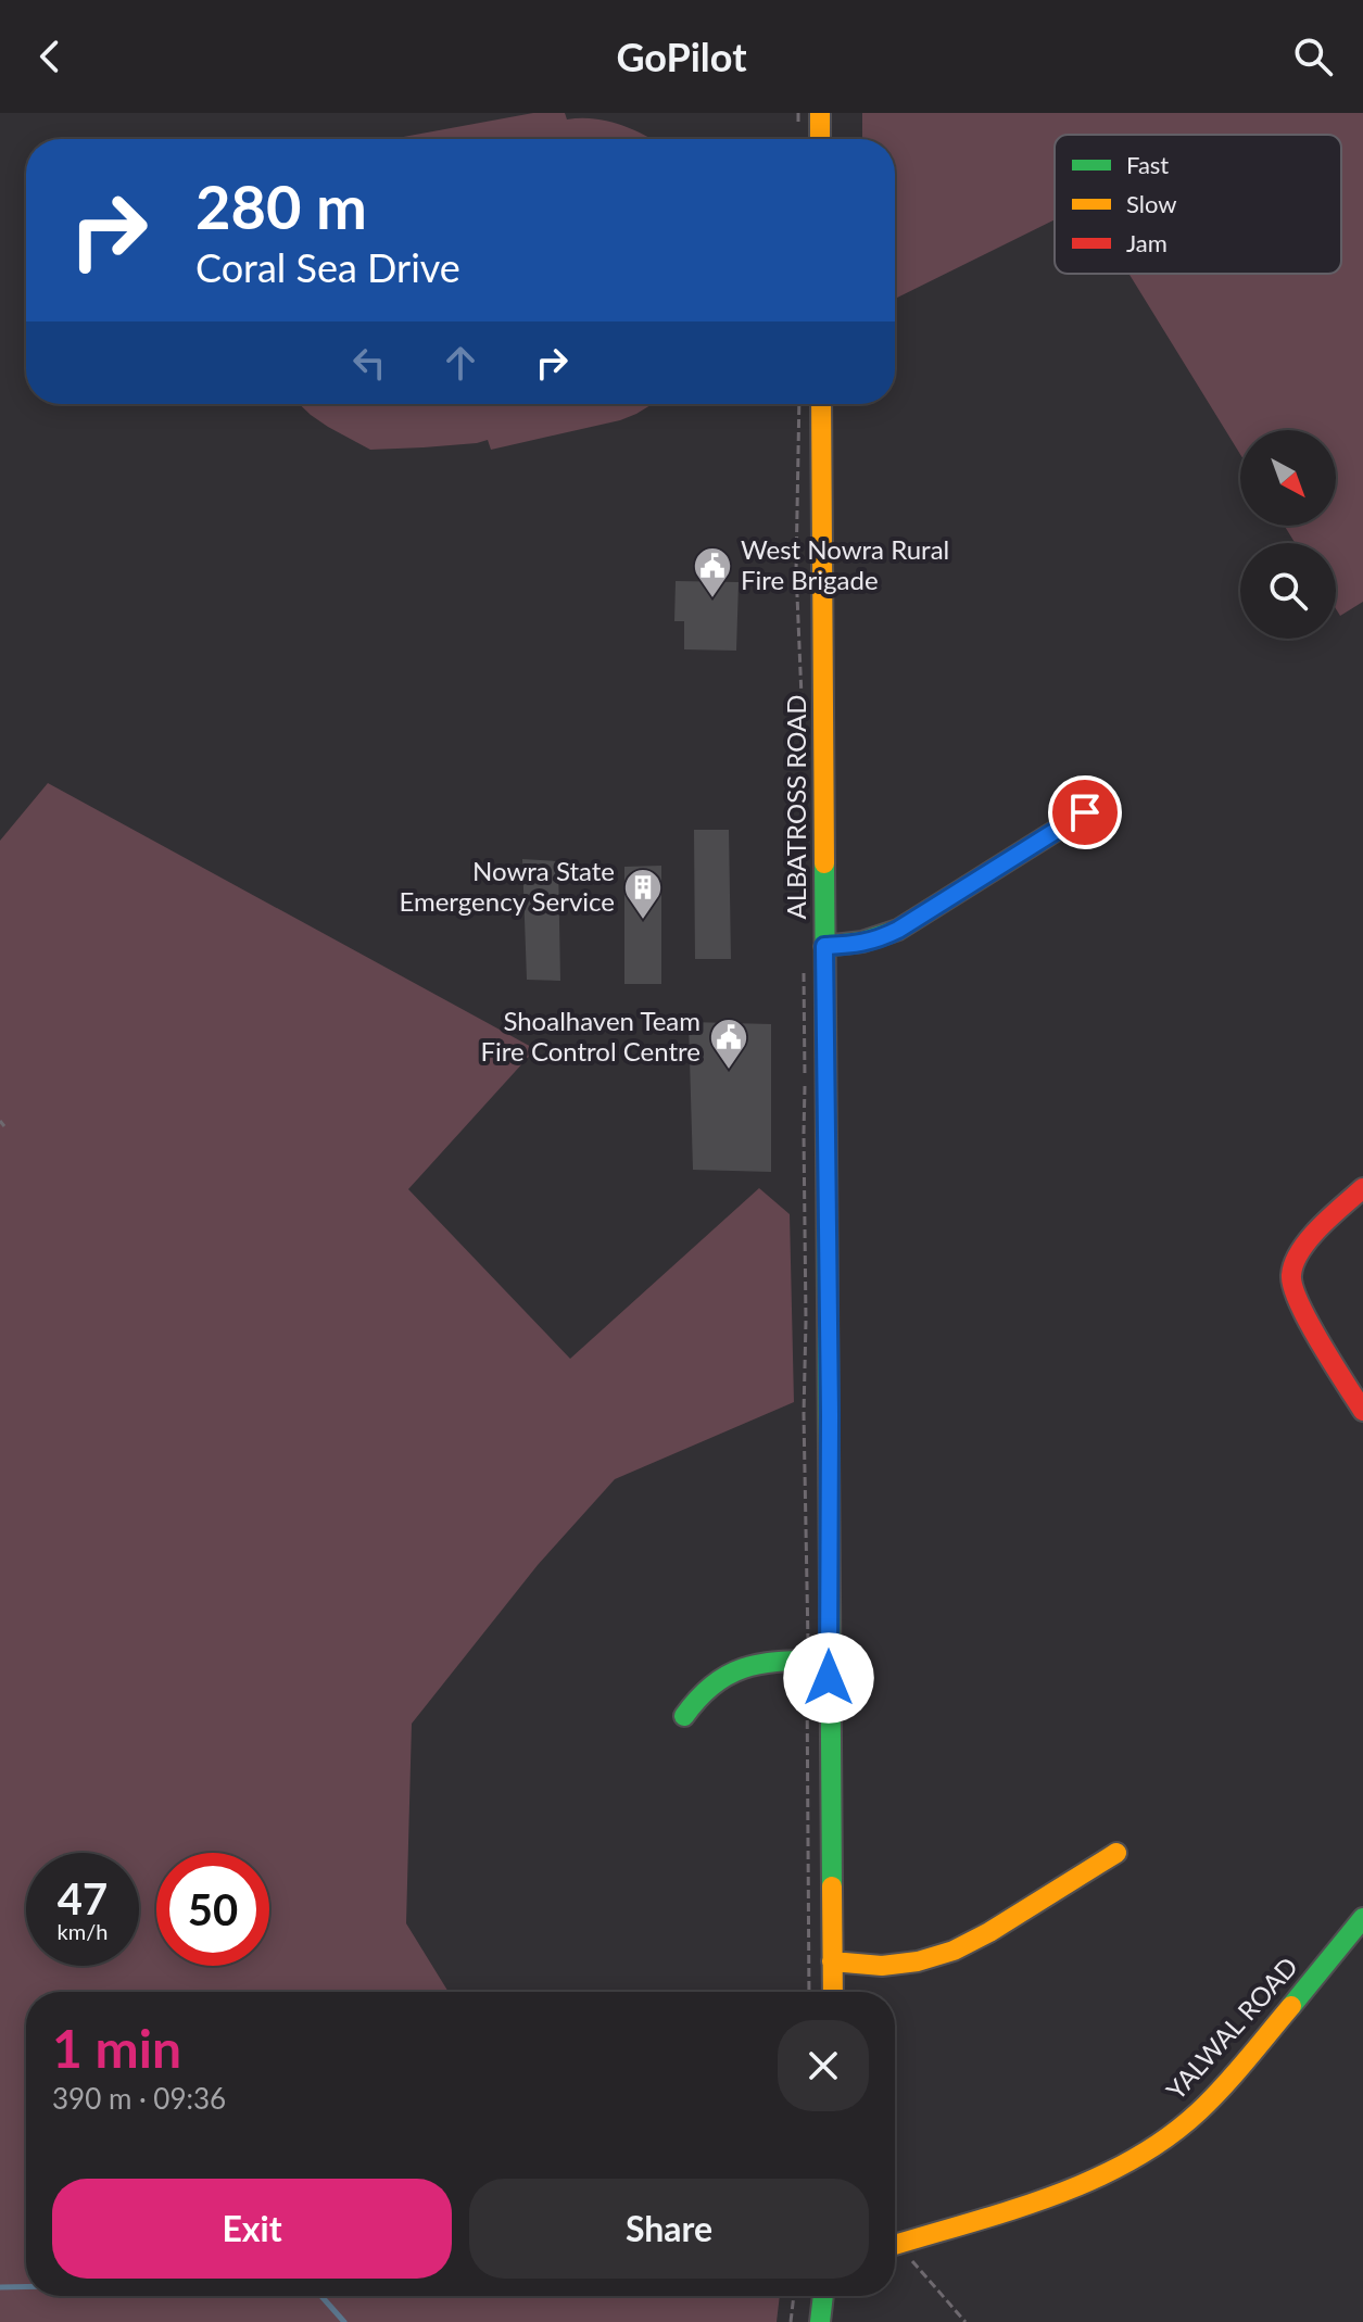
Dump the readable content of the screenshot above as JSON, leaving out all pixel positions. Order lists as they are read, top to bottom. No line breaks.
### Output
{"streets":{"main road":["ALBATROSS ROAD","YALWAL ROAD"]},"places":{"public building":["West Nowra Rural Fire Brigade","Shoalhaven Team Fire Control Centre"],"building":["Nowra State Emergency Service"]},"legend":["Fast","Slow","Jam"],"north":"bottom right","page":{"header":"GoPilot","turn":["280 m","Coral Sea Drive"],"speed":"47 km/h","limit":"50","heading":["1 min","390 m · 09:36"],"buttons":["Exit","Share"]}}
